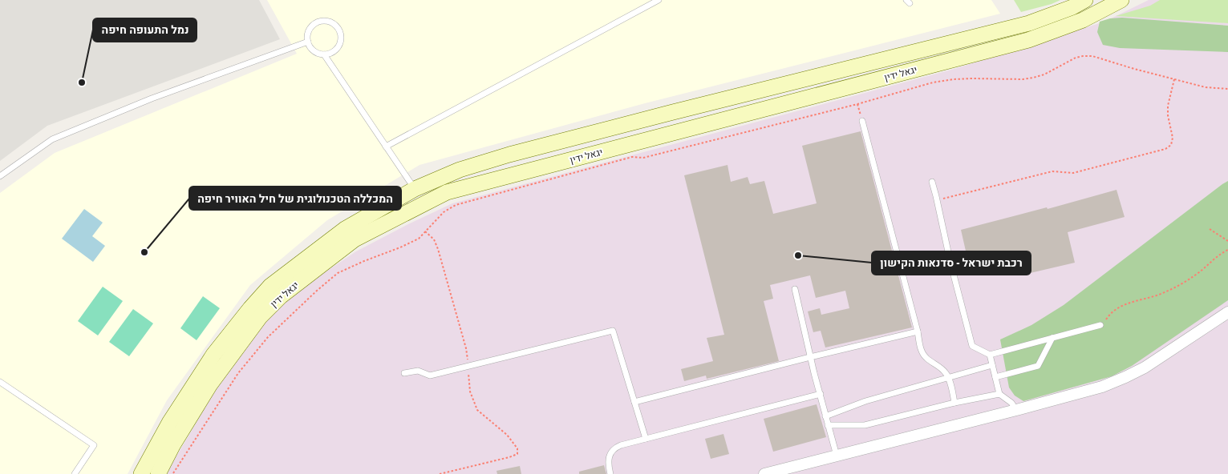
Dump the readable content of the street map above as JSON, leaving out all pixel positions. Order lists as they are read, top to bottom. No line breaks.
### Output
{"streets":{"main road":["יגאל ידין"]},"places":["נמל התעופה חיפה","המכללה הטכנולוגית של חיל האוויר חיפה","רכבת ישראל - סדנאות הקישון"]}
